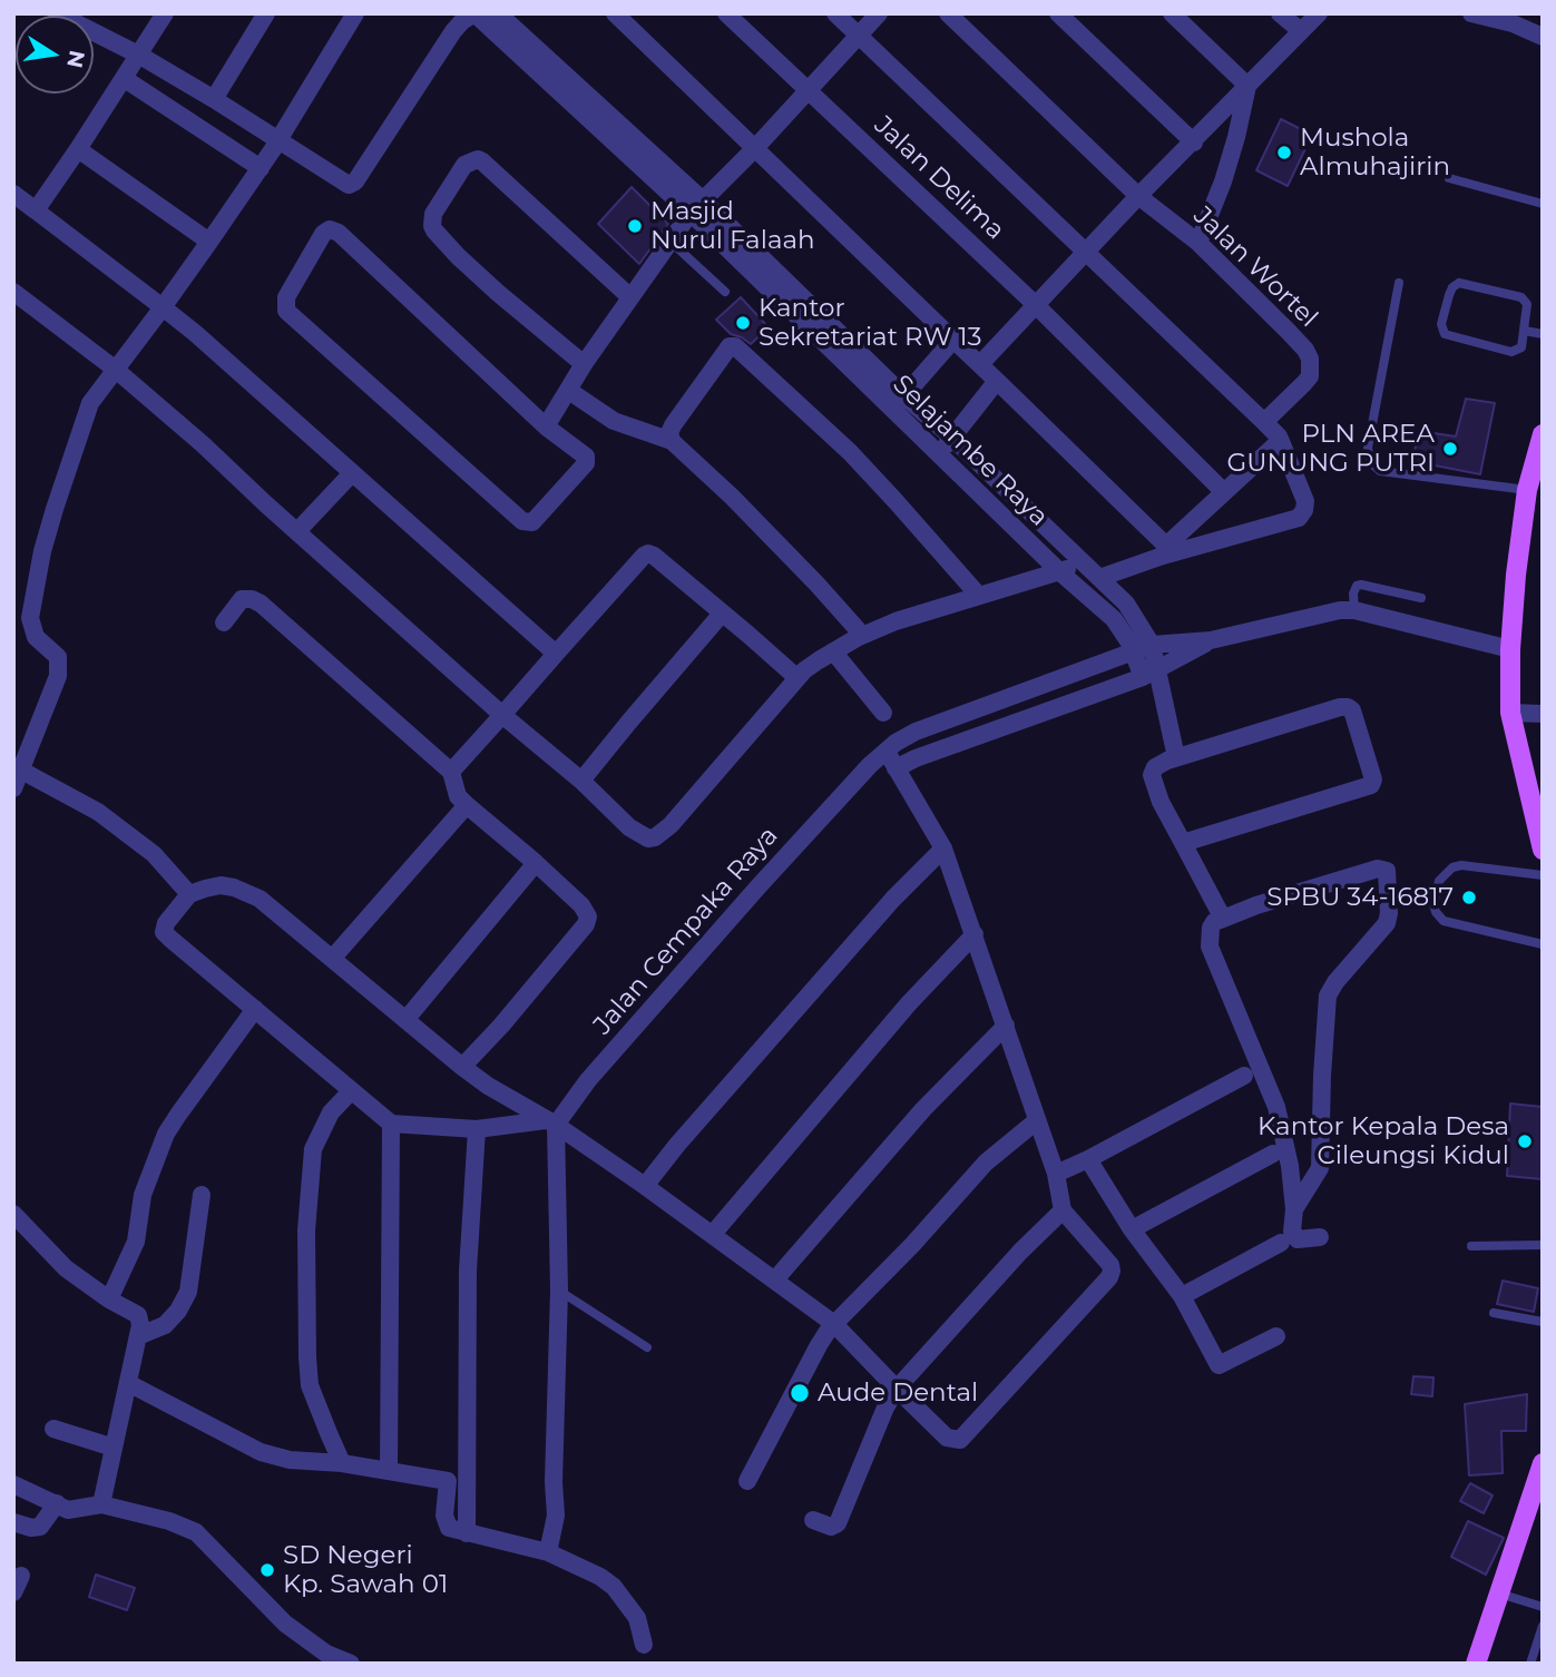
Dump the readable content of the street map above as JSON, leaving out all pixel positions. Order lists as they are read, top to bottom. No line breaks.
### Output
{"streets":{"street":["Jalan Delima","Jalan Wortel","Selajambe Raya","Jalan Cempaka Raya"]},"crossings":[["Selajambe Raya","Jalan Cempaka Raya"]],"places":["Mushola Almuhajirin","Masjid Nurul Falaah","Kantor Sekretariat RW 13","PLN AREA GUNUNG PUTRI","SPBU 34-16817","Kantor Kepala Desa Cileungsi Kidul","Aude Dental","SD Negeri Kp. Sawah 01"],"north":"right"}
